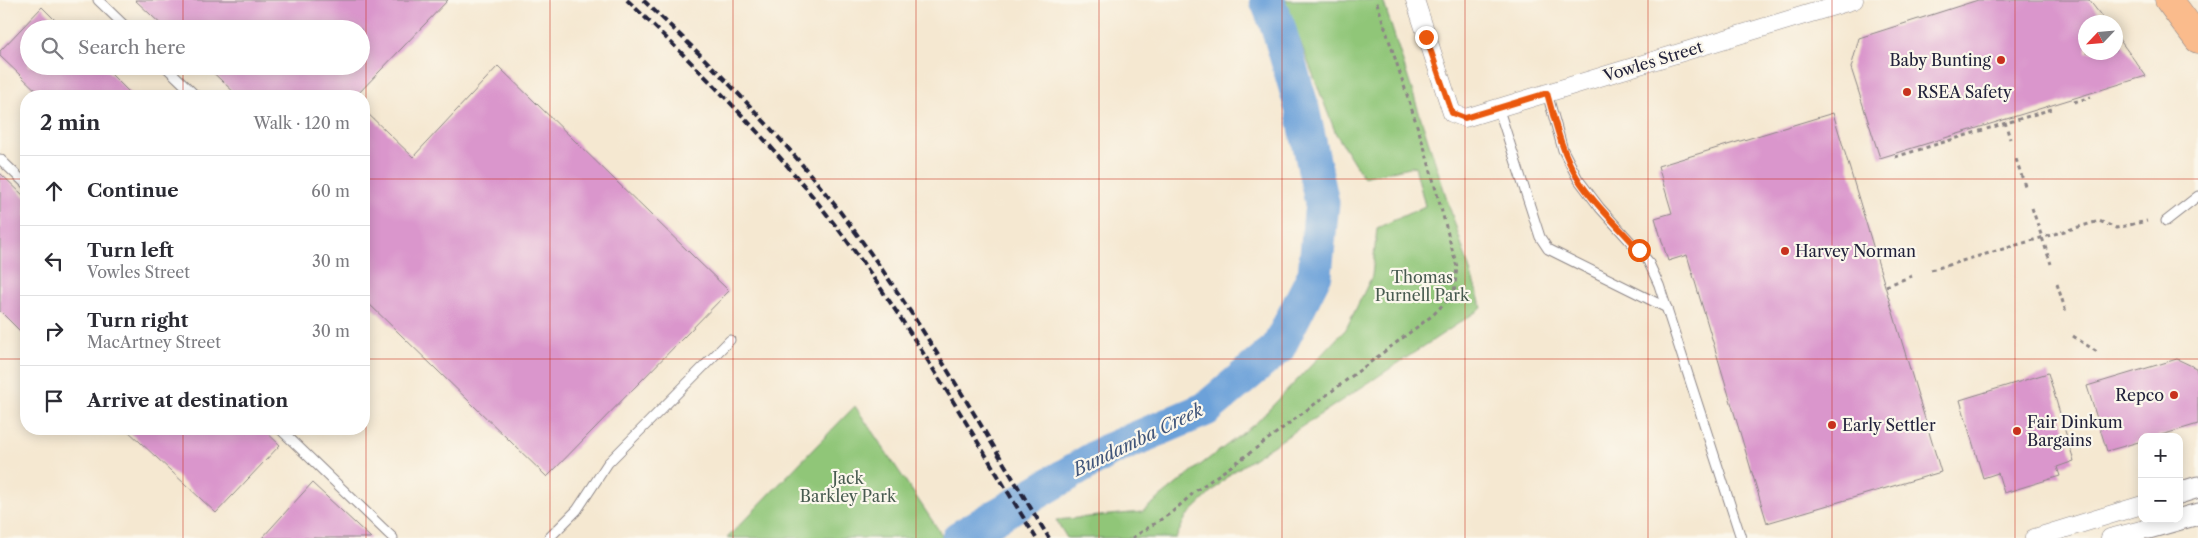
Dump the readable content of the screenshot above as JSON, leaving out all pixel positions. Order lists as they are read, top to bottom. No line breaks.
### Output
{"streets":{"street":["Vowles Street"]},"water":["Bundamba Creek"],"parks":["Thomas Purnell Park","Jack Barkley Park"],"places":["Baby Bunting","RSEA Safety","Harvey Norman","Repco","Early Settler","Fair Dinkum Bargains"],"north":"bottom left","page":{"search":"Search here","heading":["2 min","Walk · 120 m"],"list":[["Continue","60 m"],["Turn left","Vowles Street","30 m"],["Turn right","MacArtney Street","30 m"],"Arrive at destination"],"map_buttons":["+","−"]}}
